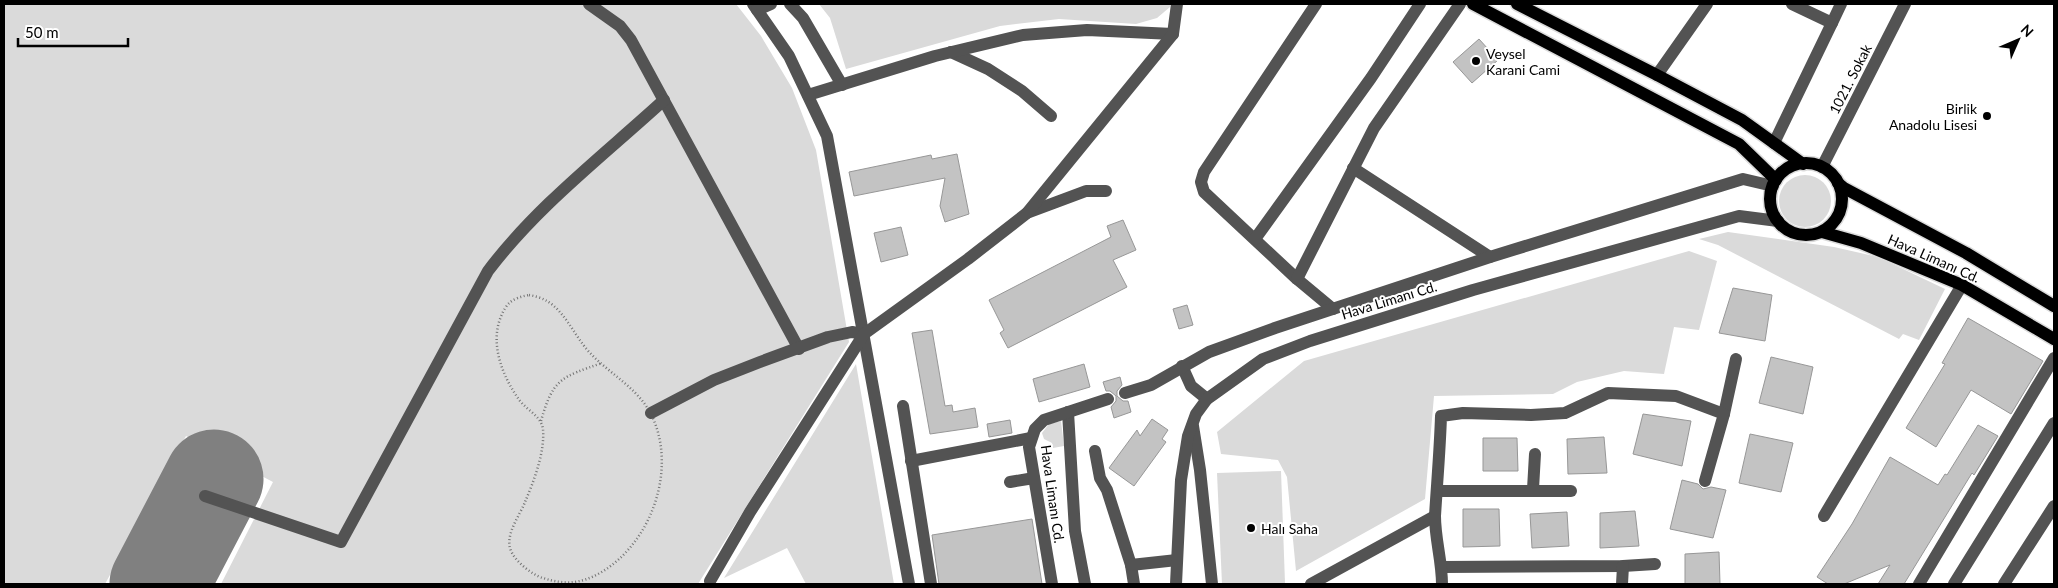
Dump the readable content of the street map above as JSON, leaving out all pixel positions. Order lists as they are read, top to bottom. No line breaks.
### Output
{"streets":{"main road":["Hava Limanı Cd."],"street":["1021. Sokak"]},"crossings":[["1021. Sokak","Hava Limanı Cd."]],"places":["Veysel Karani Cami","Birlik Anadolu Lisesi","Halı Saha"],"scale_bar":"50 m","north":"top right"}
